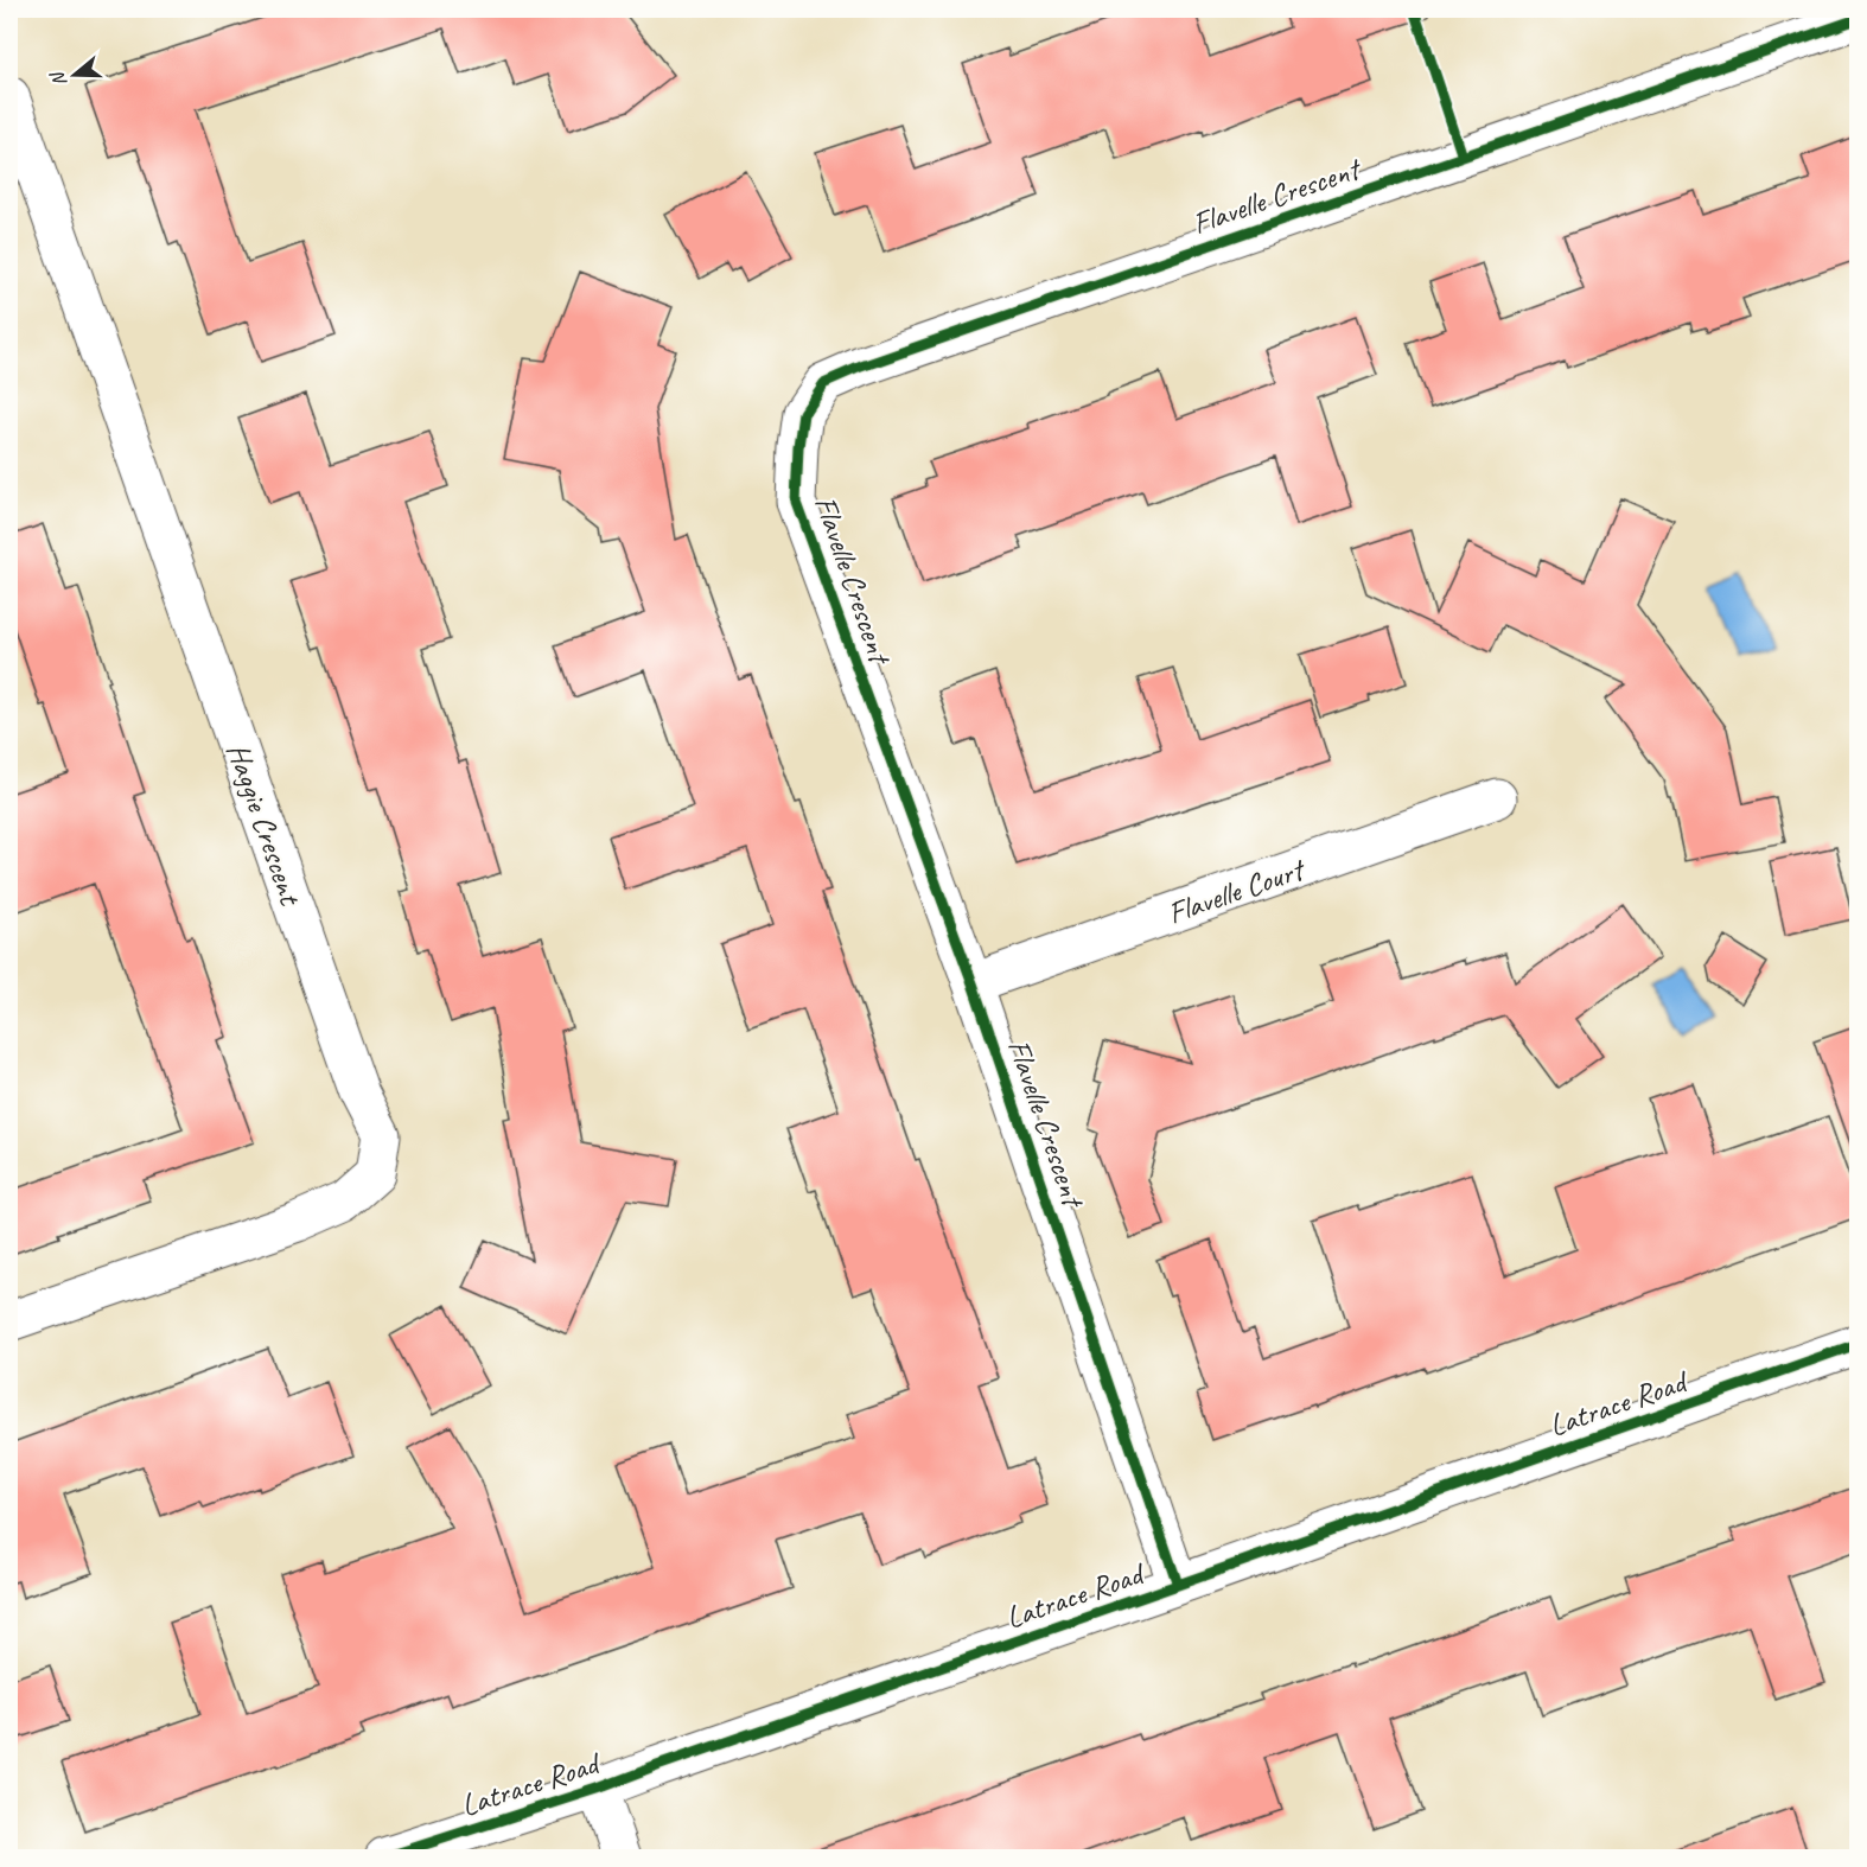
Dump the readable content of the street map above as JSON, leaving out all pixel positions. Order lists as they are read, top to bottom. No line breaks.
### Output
{"streets":{"street":["Flavelle Crescent","Haggie Crescent","Flavelle Court","Latrace Road"]},"crossings":[["Flavelle Crescent","Flavelle Court"],["Flavelle Crescent","Latrace Road"]],"north":"left"}
